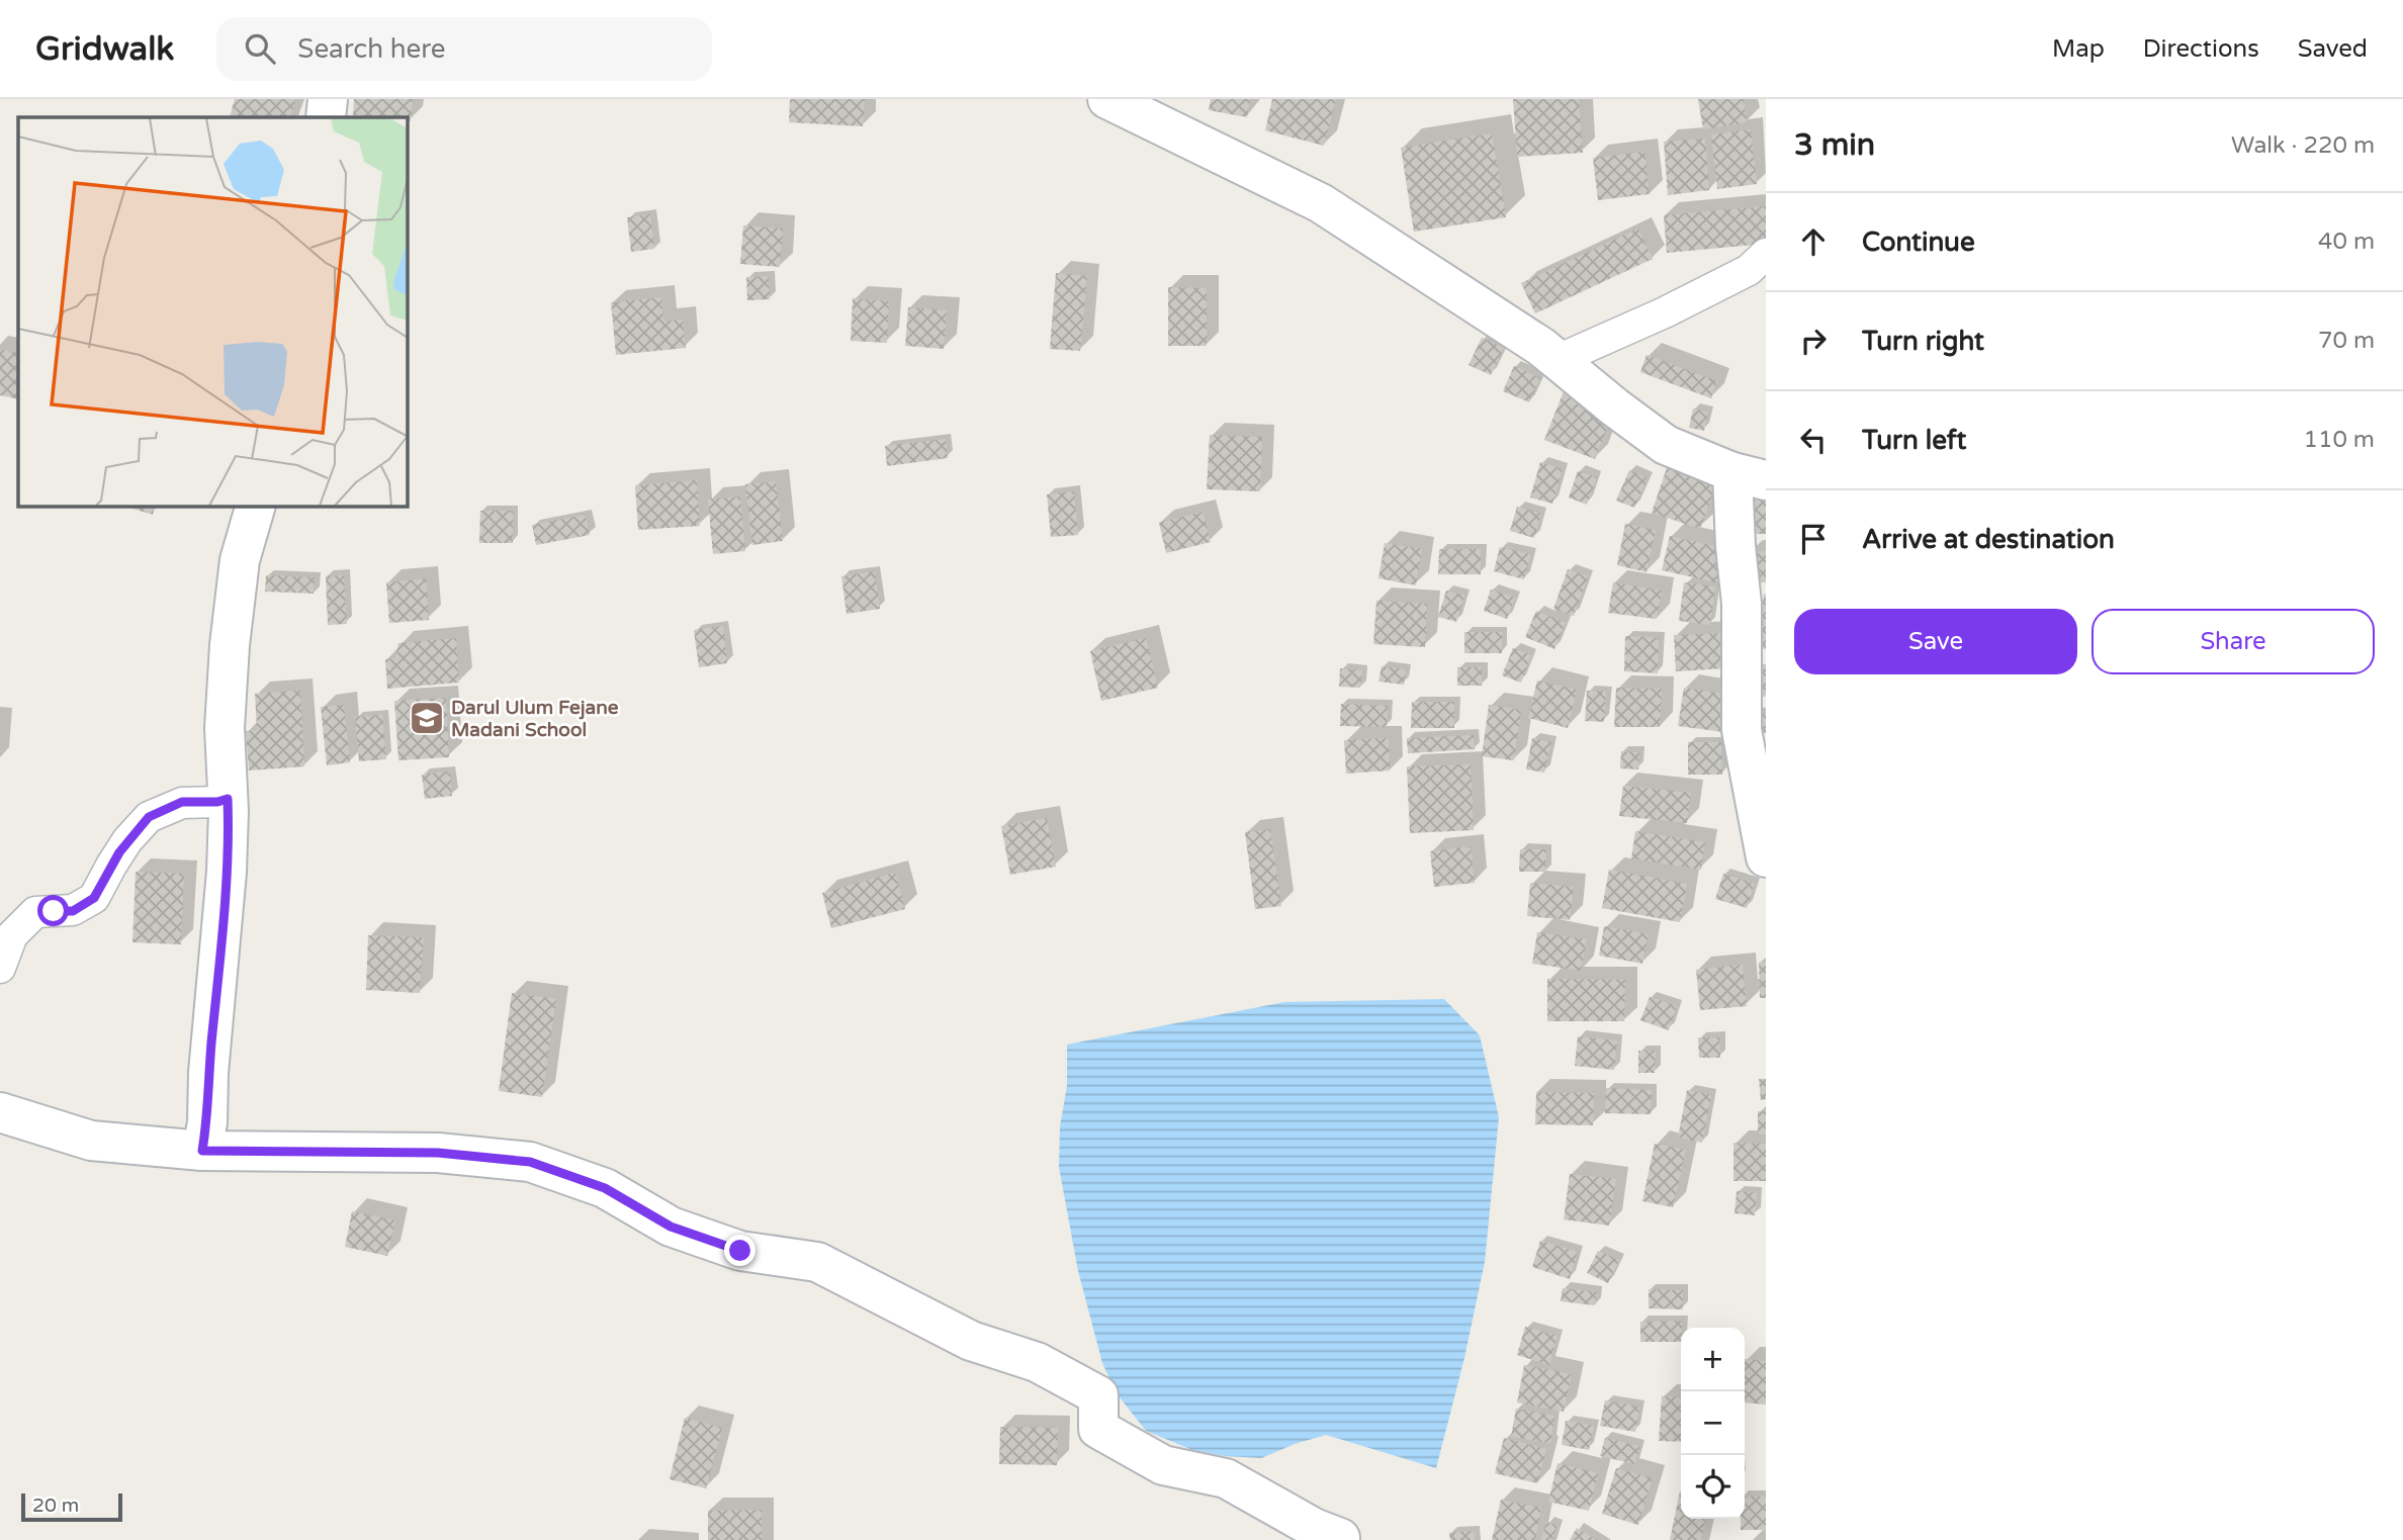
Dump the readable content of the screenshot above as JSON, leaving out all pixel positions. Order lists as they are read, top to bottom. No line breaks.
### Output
{"places":{"school or university":["Darul Ulum Fejane Madani School"]},"scale_bar":"20 m","page":{"header":"Gridwalk","search":"Search here","nav":["Map","Directions","Saved"],"heading":["3 min","Walk · 220 m"],"list":[["Continue","40 m"],["Turn right","70 m"],["Turn left","110 m"],"Arrive at destination"],"buttons":["Save","Share"],"map_buttons":["+","−"],"scale":"20 m"}}
